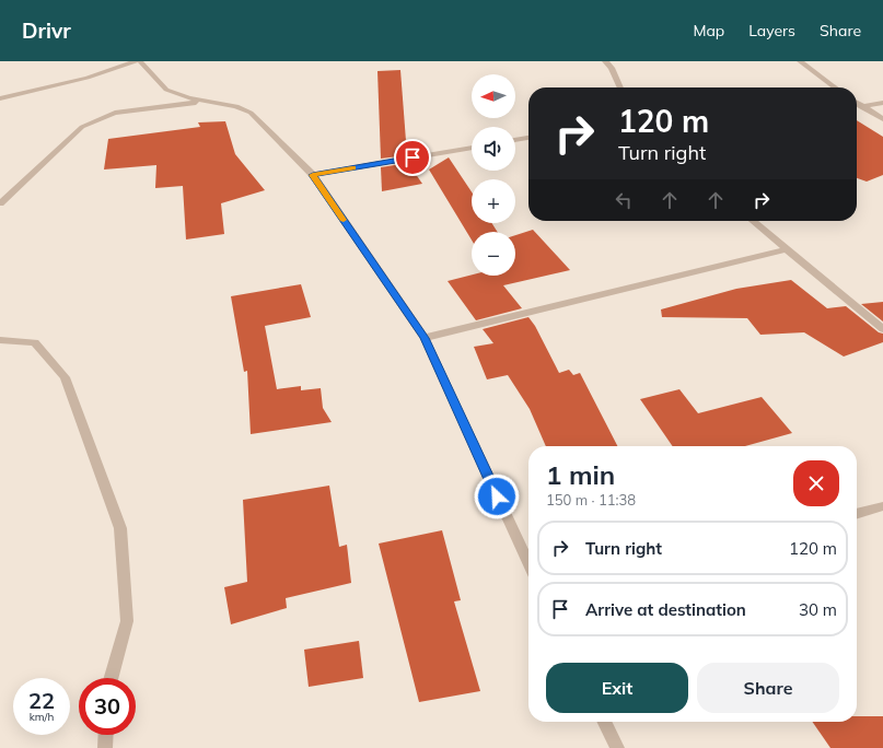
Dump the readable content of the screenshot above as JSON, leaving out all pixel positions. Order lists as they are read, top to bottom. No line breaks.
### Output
{"north":"left","page":{"header":"Drivr","nav":["Map","Layers","Share"],"map_buttons":["+","−"],"turn":["120 m","Turn right"],"heading":["1 min","150 m · 11:38"],"list":[{"name":"Turn right","value":"120 m"},{"name":"Arrive at destination","value":"30 m"}],"buttons":["Exit","Share"],"speed":"22 km/h","limit":"30"}}
